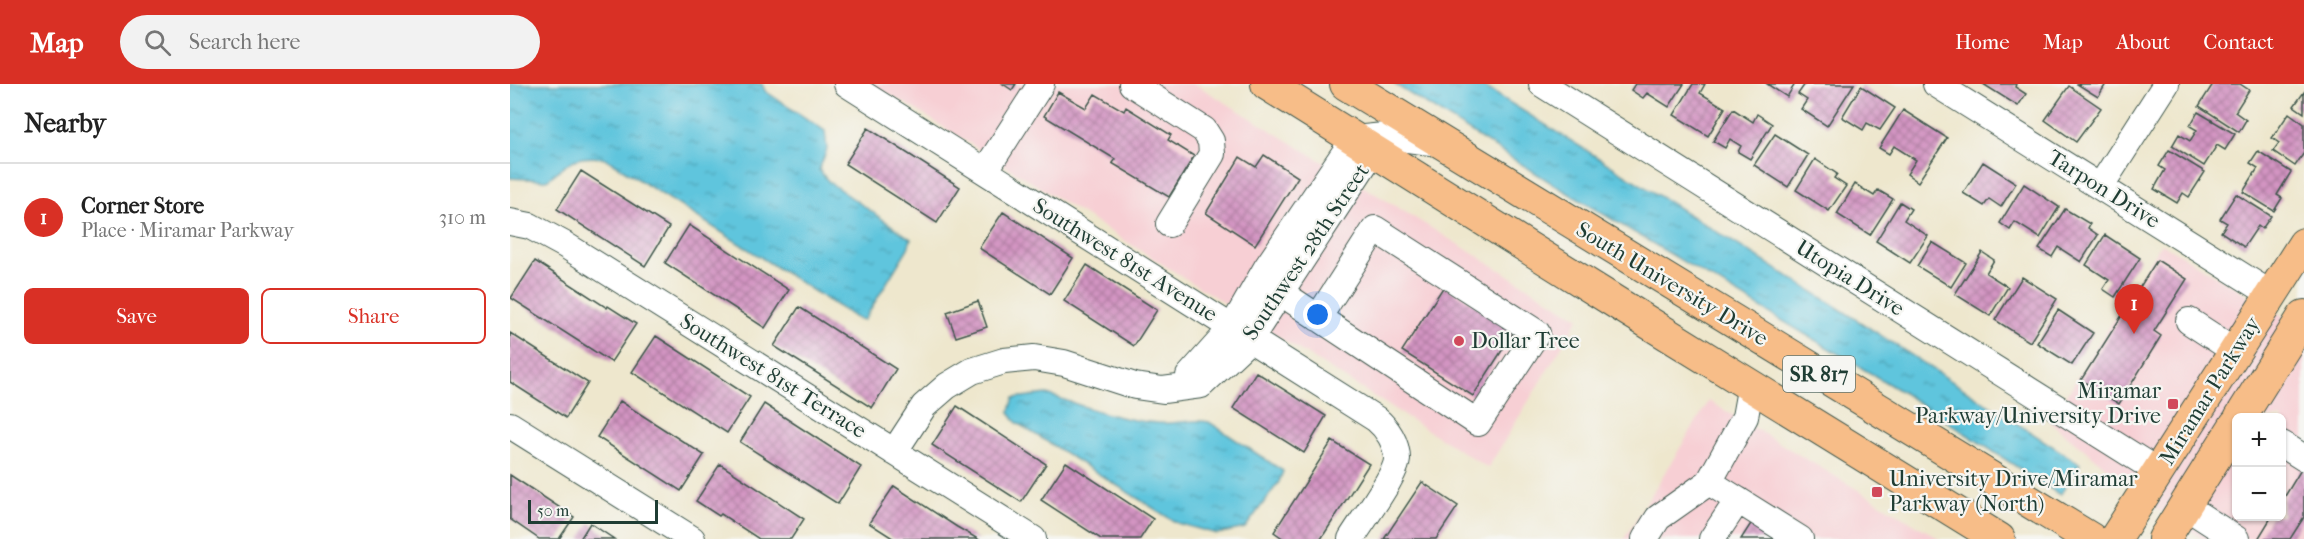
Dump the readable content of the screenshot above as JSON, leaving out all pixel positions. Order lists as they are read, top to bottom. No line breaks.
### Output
{"streets":{"main road":["South University Drive","SR 817","Miramar Parkway"],"street":["Tarpon Drive","Southwest 28th Street","Southwest 81st Avenue","Utopia Drive","Southwest 81st Terrace"]},"crossings":[["Tarpon Drive","Miramar Parkway"],["Southwest 28th Street","Southwest 81st Avenue"],["Southwest 28th Street","South University Drive"],["Southwest 28th Street","Southwest 81st Terrace"],["Utopia Drive","Miramar Parkway"]],"places":{"other":["Dollar Tree"],"transit":["Miramar Parkway/University Drive","University Drive/Miramar Parkway (North)"]},"scale_bar":"50 m","page":{"header":"Map","search":"Search here","nav":["Home","Map","About","Contact"],"heading":"Nearby","list":[{"mark":"1","name":"Corner Store","note":"Place · Miramar Parkway","value":"310 m"}],"buttons":["Save","Share"],"pins":"1","map_buttons":["+","−"],"scale":"50 m"}}
